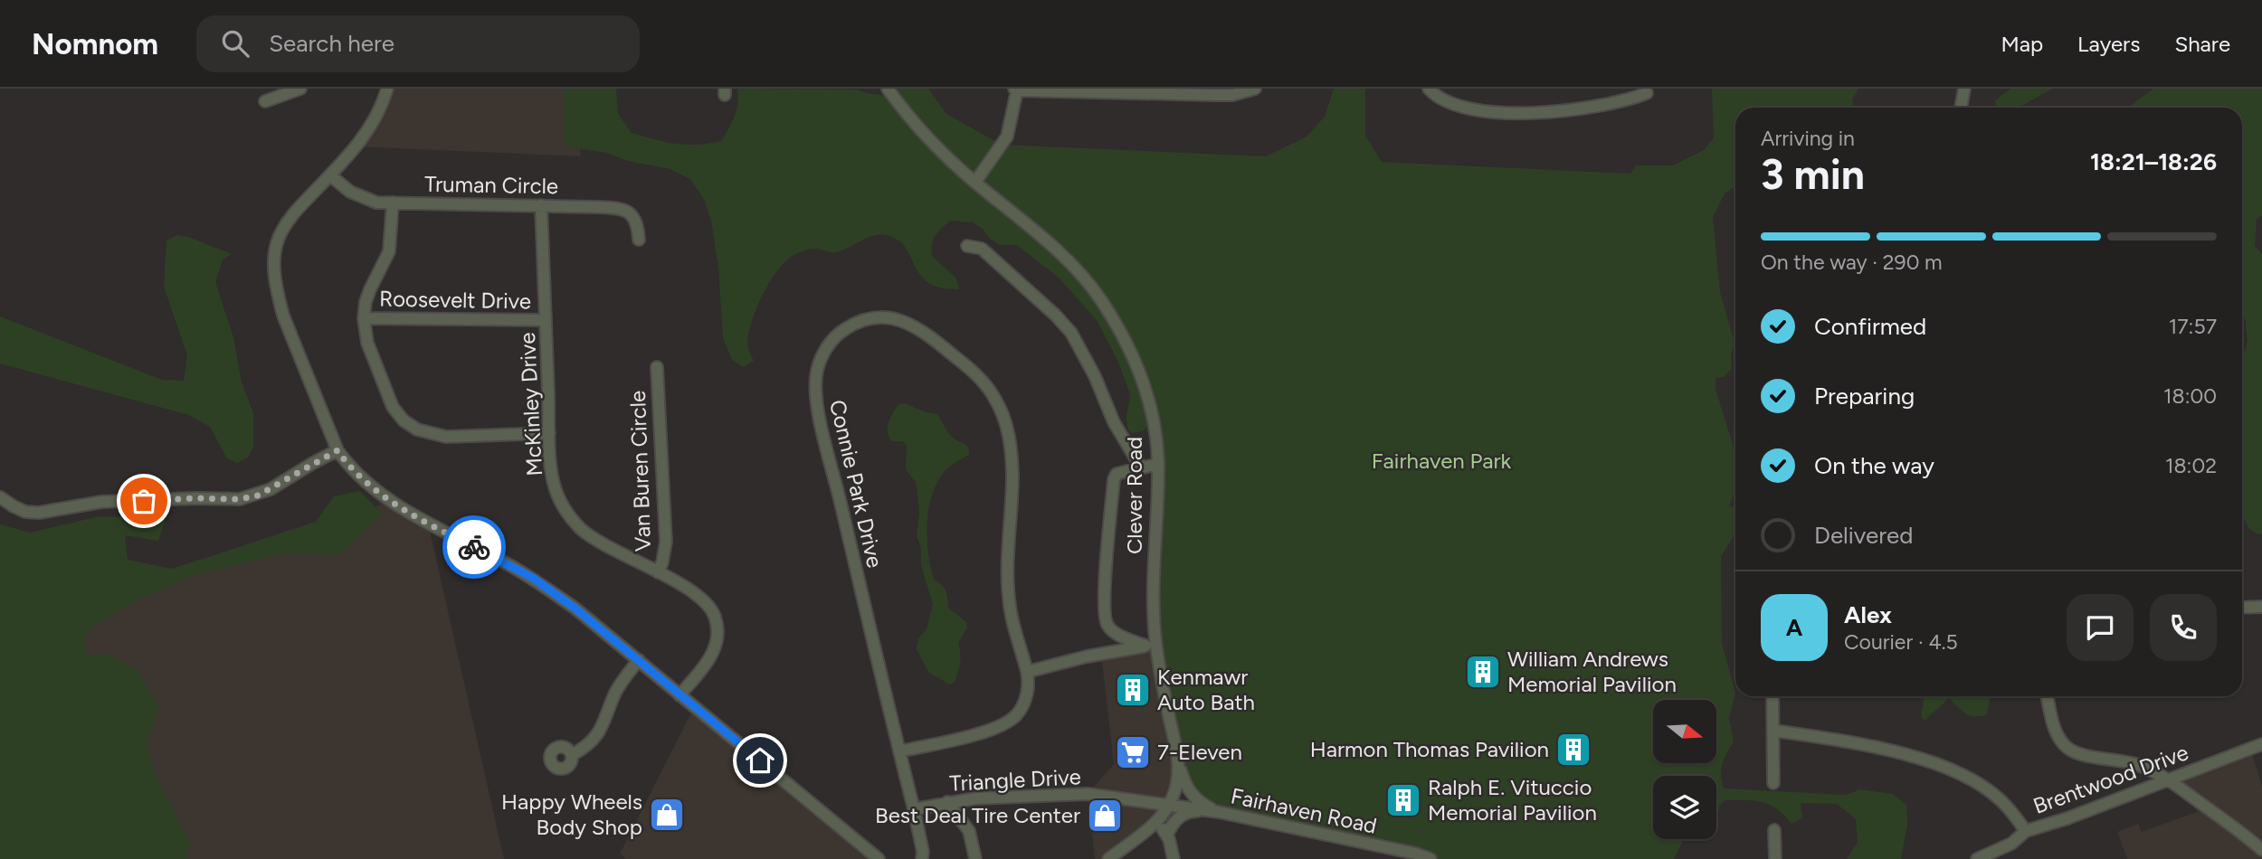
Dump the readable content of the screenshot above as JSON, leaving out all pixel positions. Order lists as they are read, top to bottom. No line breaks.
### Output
{"streets":{"street":["Truman Circle","Roosevelt Drive","McKinley Drive","Van Buren Circle","Connie Park Drive","Clever Road","Brentwood Drive","Triangle Drive","Fairhaven Road"]},"crossings":[["Truman Circle","McKinley Drive"],["Roosevelt Drive","McKinley Drive"],["McKinley Drive","Van Buren Circle"],["Connie Park Drive","Triangle Drive"],["Clever Road","Triangle Drive"],["Clever Road","Fairhaven Road"],["Triangle Drive","Fairhaven Road"]],"parks":["Fairhaven Park"],"places":{"building":["William Andrews Memorial Pavilion","Kenmawr Auto Bath","Harmon Thomas Pavilion","Ralph E. Vituccio Memorial Pavilion"],"supermarket":["7-Eleven"],"shop":["Happy Wheels Body Shop","Best Deal Tire Center"]},"north":"right","page":{"header":"Nomnom","search":"Search here","nav":["Map","Layers","Share"],"heading":["3 min","Arriving in","18:21–18:26"],"panel":["Alex","Courier · 4.5"],"bar":"On the way · 290 m","list":[["Confirmed","17:57"],["Preparing","18:00"],["On the way","18:02"],"Delivered"],"round":"A"}}
